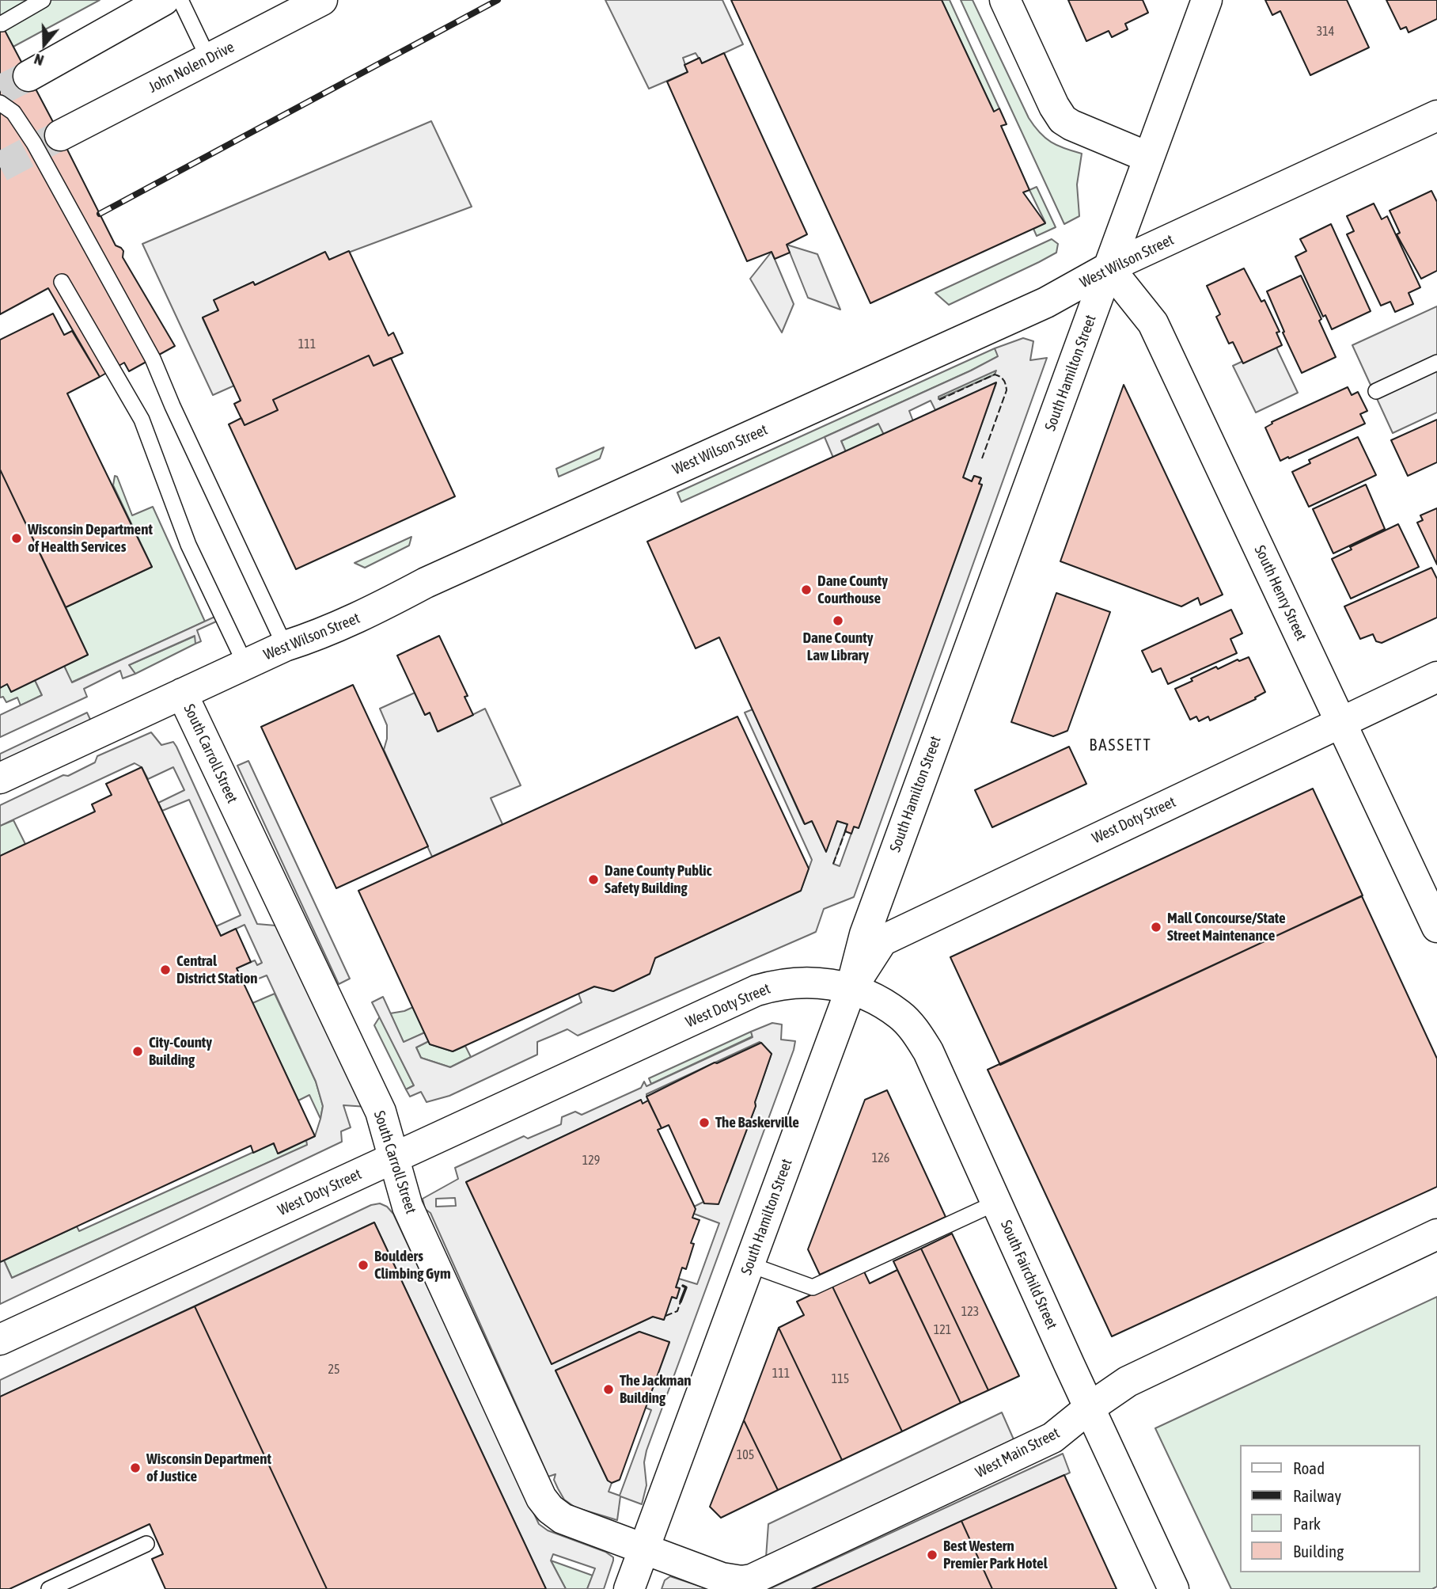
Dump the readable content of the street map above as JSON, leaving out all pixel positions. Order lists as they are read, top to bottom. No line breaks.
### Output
{"streets":{"street":["John Nolen Drive","West Wilson Street","South Hamilton Street","South Henry Street","South Carroll Street","West Doty Street","South Fairchild Street","West Main Street"]},"crossings":[["West Wilson Street","South Hamilton Street"],["West Wilson Street","South Henry Street"],["West Wilson Street","South Carroll Street"],["South Hamilton Street","South Henry Street"],["South Hamilton Street","South Carroll Street"],["South Hamilton Street","West Doty Street"],["South Hamilton Street","South Fairchild Street"],["South Hamilton Street","West Main Street"],["South Henry Street","West Doty Street"],["South Carroll Street","West Doty Street"],["South Carroll Street","West Main Street"],["West Doty Street","South Fairchild Street"],["South Fairchild Street","West Main Street"]],"districts":["BASSETT"],"places":["Wisconsin Department of Health Services","Dane County Courthouse","Dane County Law Library","Dane County Public Safety Building","Mall Concourse/State Street Maintenance","Central District Station","City-County Building","The Baskerville","Boulders Climbing Gym","The Jackman Building","Wisconsin Department of Justice","Best Western Premier Park Hotel"],"house_numbers":["314","111","126","129","123","121","25","111","115","105"],"legend":["Road","Railway","Park","Building"],"north":"bottom"}
